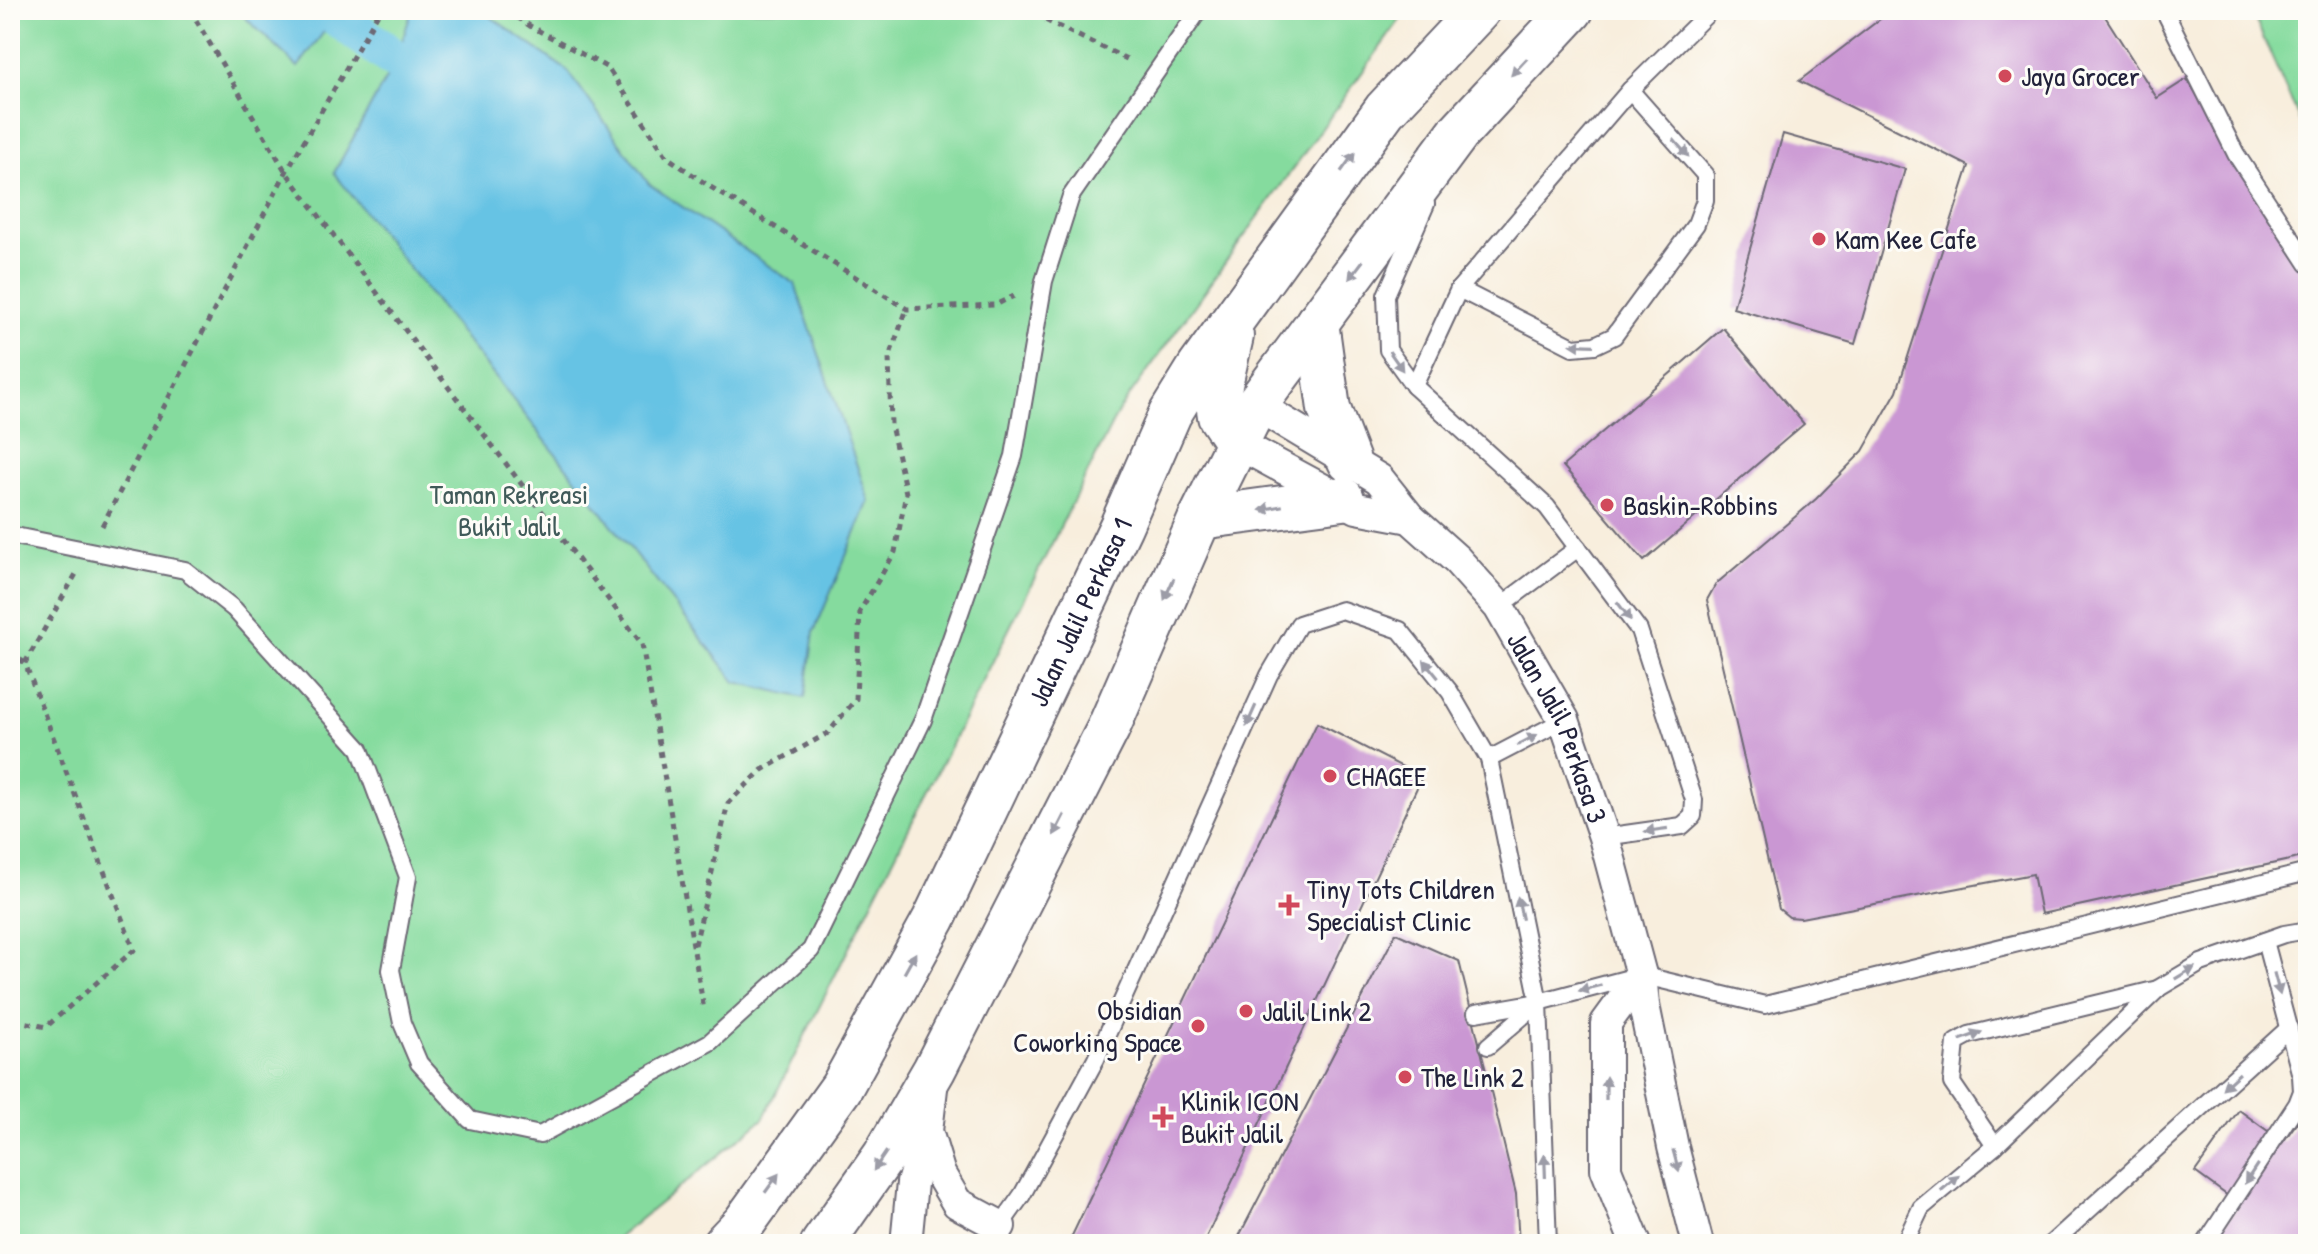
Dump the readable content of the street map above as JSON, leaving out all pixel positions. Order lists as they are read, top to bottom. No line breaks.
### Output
{"streets":{"main road":["Jalan Jalil Perkasa 1"],"street":["Jalan Jalil Perkasa 3"]},"parks":["Taman Rekreasi Bukit Jalil"],"places":{"other":["Jaya Grocer","Kam Kee Cafe","Baskin-Robbins","CHAGEE","Jalil Link 2","Obsidian Coworking Space","The Link 2"],"health":["Tiny Tots Children Specialist Clinic","Klinik ICON Bukit Jalil"]}}
